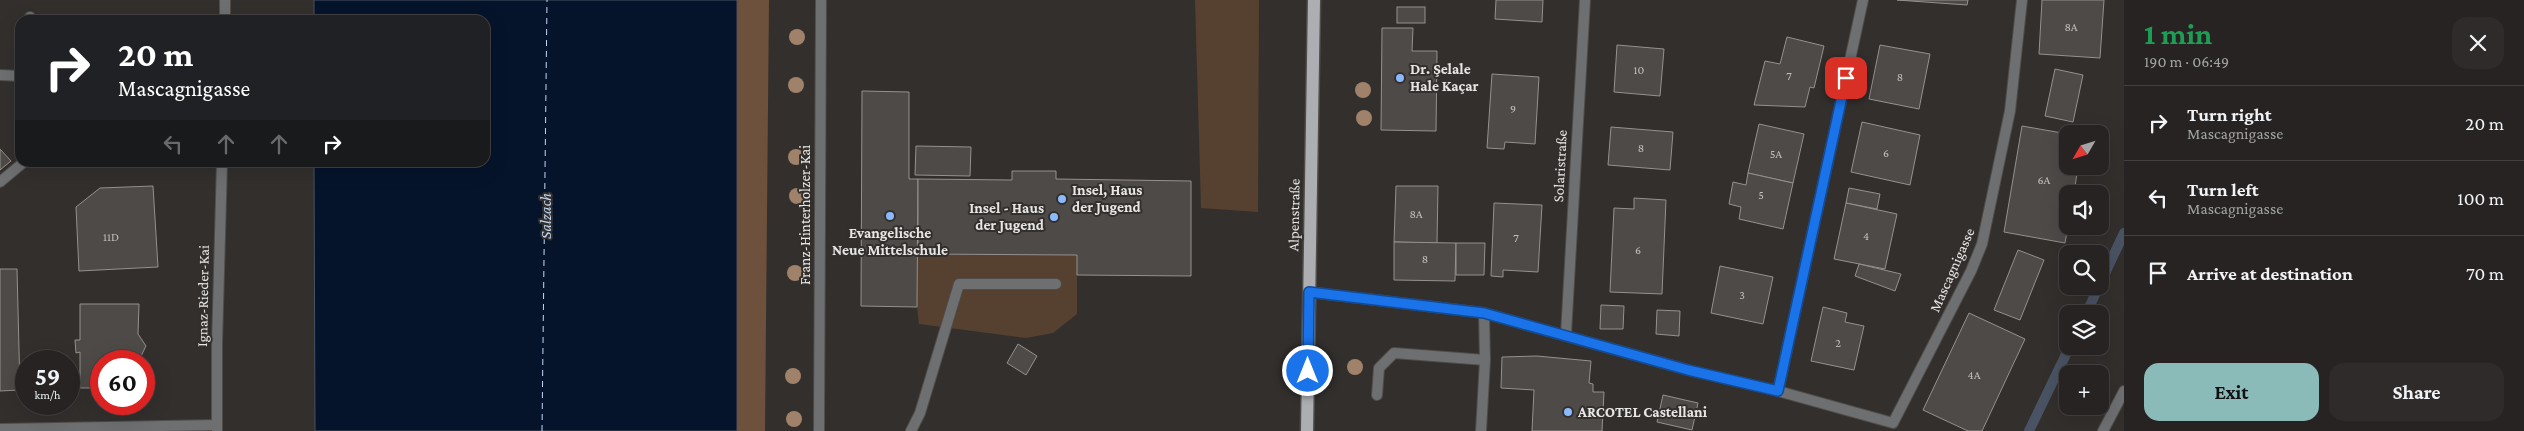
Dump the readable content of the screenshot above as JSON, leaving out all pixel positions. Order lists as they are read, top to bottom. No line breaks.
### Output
{"streets":{"main road":["Alpenstraße"],"street":["Solaristraße","Franz-Hinterholzer-Kai","Mascagnigasse","Ignaz-Rieder-Kai"]},"crossings":[["Solaristraße","Mascagnigasse"],["Alpenstraße","Mascagnigasse"]],"water":["Salzach"],"places":["Dr. Şelale Hale Kaçar","Insel, Haus der Jugend","Evangelische Neue Mittelschule","Insel - Haus der Jugend","ARCOTEL Castellani"],"house_numbers":["8A","10","7","8","9","8","6","5A","6A","5","8A","4","11D","7","6","8","3","2","4A"],"north":"bottom left","page":{"heading":["1 min","190 m · 06:49"],"turn":["20 m","Mascagnigasse"],"list":[{"name":"Turn right","note":"Mascagnigasse","value":"20 m"},{"name":"Turn left","note":"Mascagnigasse","value":"100 m"},{"name":"Arrive at destination","value":"70 m"}],"map_buttons":"+","speed":"59 km/h","limit":"60","buttons":["Exit","Share"]}}
